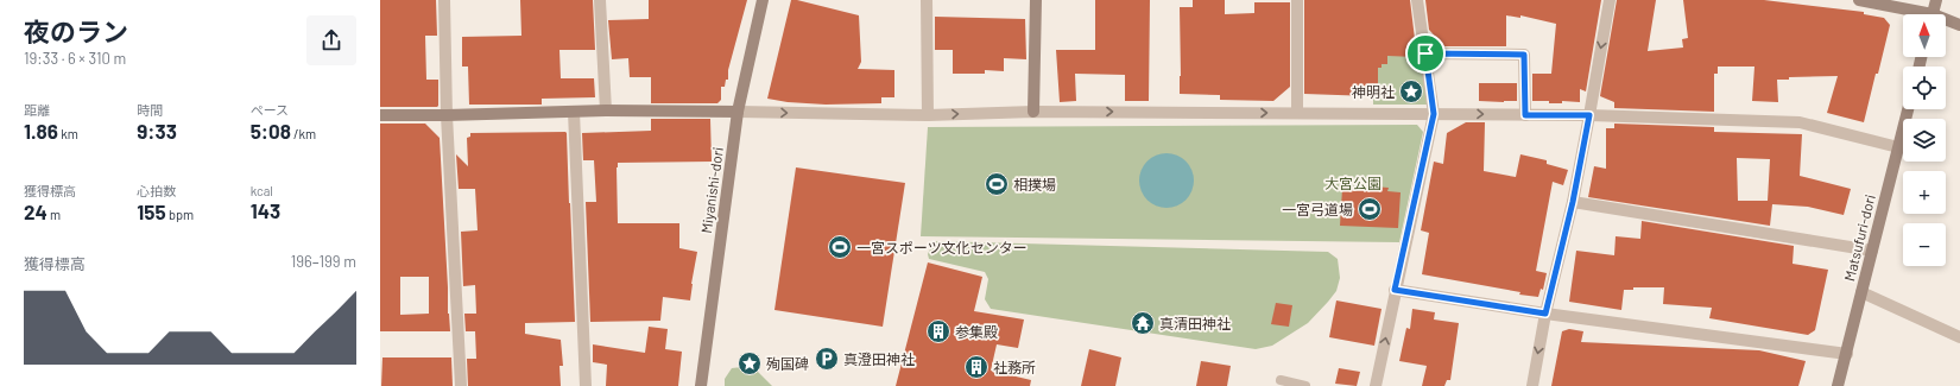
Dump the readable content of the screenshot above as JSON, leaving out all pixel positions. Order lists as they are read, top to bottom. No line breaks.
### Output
{"streets":{"street":["Miyanishi-dori","Matsufuri-dori"]},"parks":["大宮公園"],"places":{"place":["神明社","殉国碑"],"sports":["相撲場","一宮弓道場","一宮スポーツ文化センター"],"temple":["真清田神社"],"building":["参集殿","社務所"],"parking":["真澄田神社"]},"north":"top","page":{"heading":["夜のラン","19:33 · 6 × 310 m"],"map_buttons":["+","−"],"stats":[["距離","1.86 km"],["時間","9:33"],["ペース","5:08 /km"],["獲得標高","24 m"],["心拍数","155 bpm"],["kcal","143"]],"chart":["獲得標高","196–199 m"]}}
